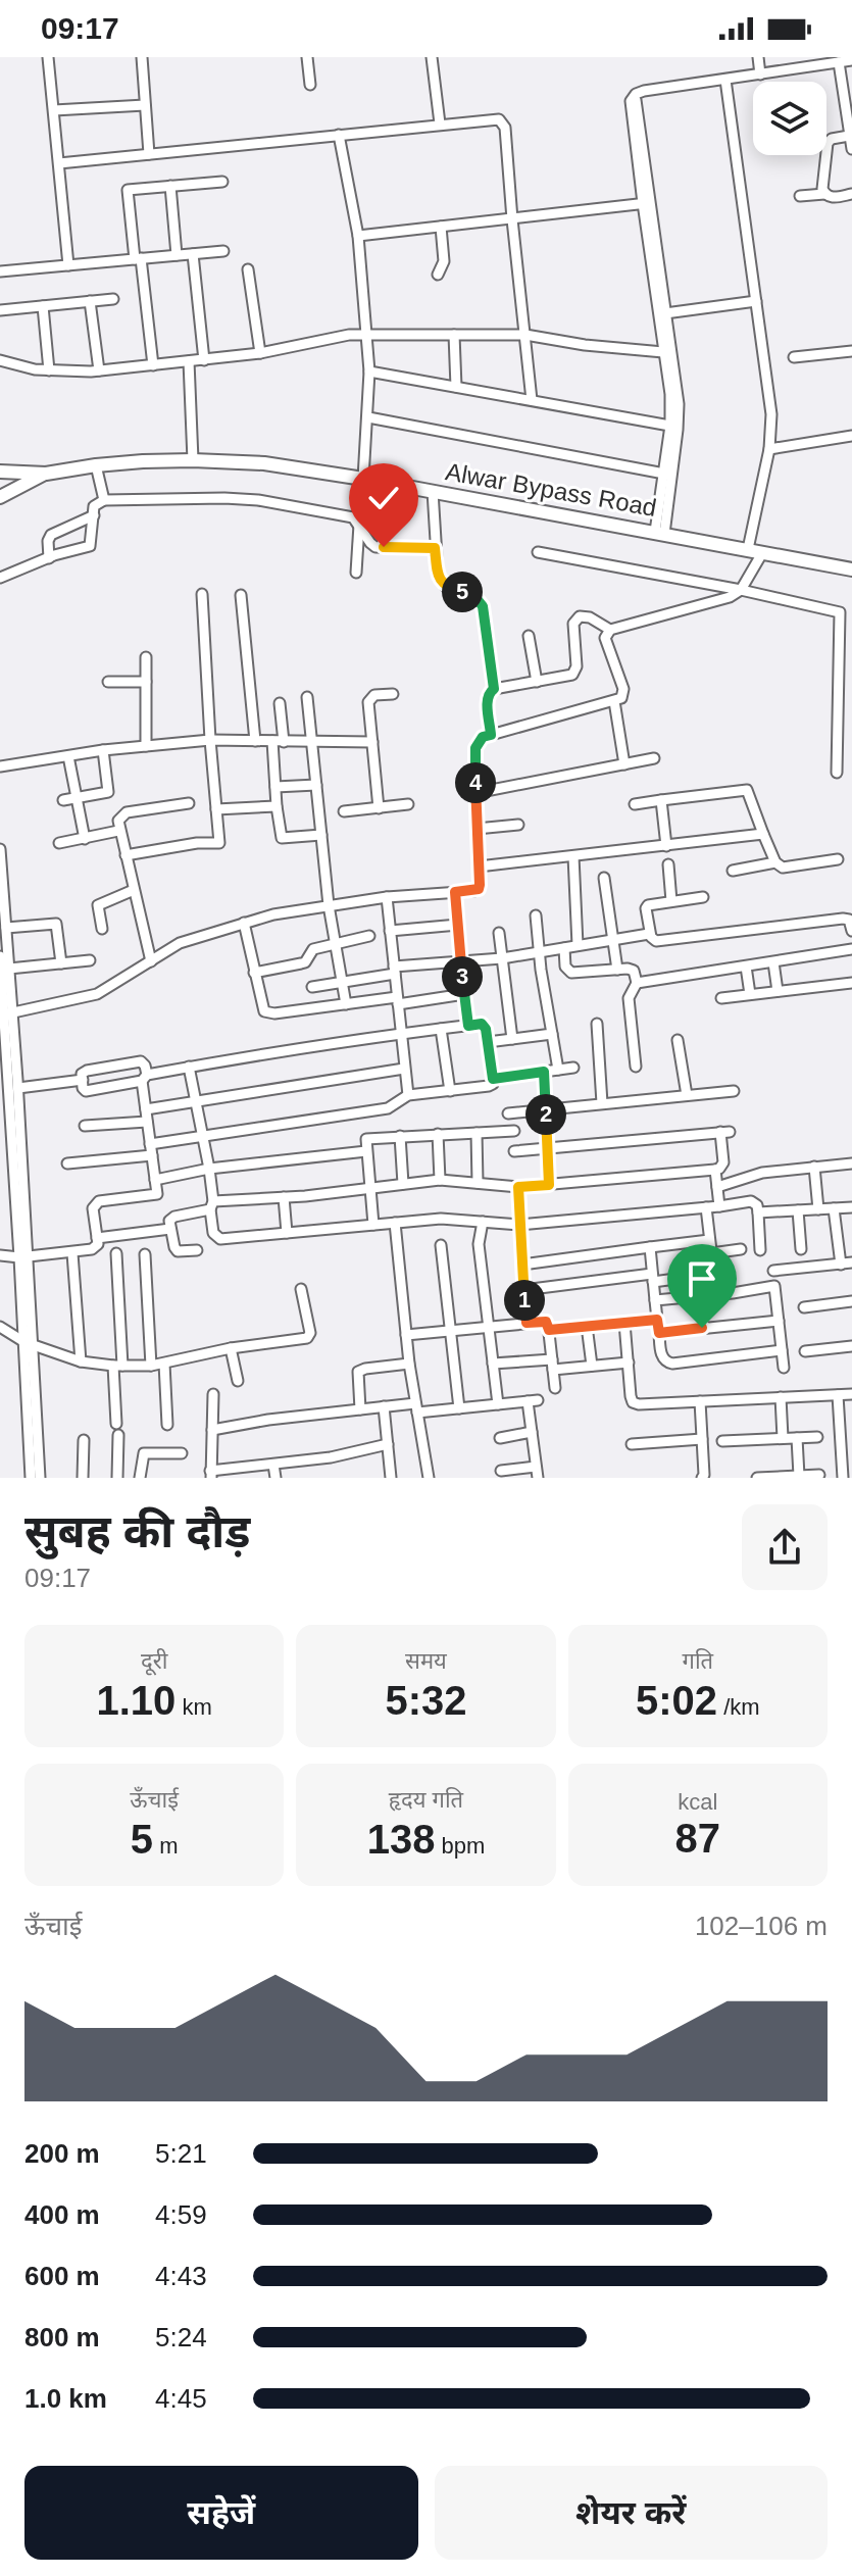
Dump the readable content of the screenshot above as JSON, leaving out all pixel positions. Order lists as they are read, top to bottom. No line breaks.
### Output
{"streets":{"highway":["Alwar Bypass Road"]},"page":{"status":"09:17","pins":["5","4","3","2","1"],"heading":["सुबह की दौड़","09:17"],"stats":[["दूरी","1.10 km"],["समय","5:32"],["गति","5:02 /km"],["ऊँचाई","5 m"],["हृदय गति","138 bpm"],["kcal","87"]],"chart":["ऊँचाई","102–106 m"],"list":[{"name":"200 m","note":"5:21"},{"name":"400 m","note":"4:59"},{"name":"600 m","note":"4:43"},{"name":"800 m","note":"5:24"},{"name":"1.0 km","note":"4:45"}],"buttons":["सहेजें","शेयर करें"]}}
